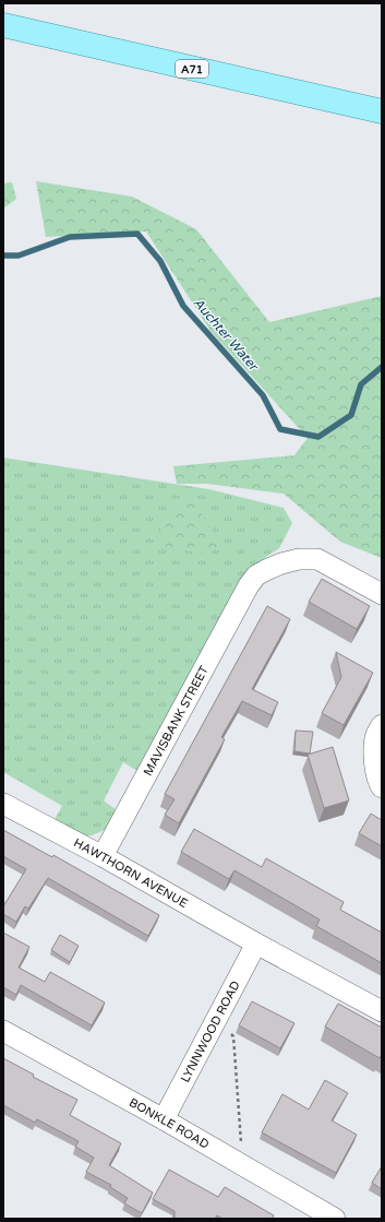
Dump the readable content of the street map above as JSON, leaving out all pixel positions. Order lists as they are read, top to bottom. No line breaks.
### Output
{"streets":{"main road":["A71"],"street":["MAVISBANK STREET","HAWTHORN AVENUE","LYNNWOOD ROAD","BONKLE ROAD"]},"crossings":[["MAVISBANK STREET","HAWTHORN AVENUE"],["HAWTHORN AVENUE","LYNNWOOD ROAD"],["LYNNWOOD ROAD","BONKLE ROAD"]],"water":["Auchter Water"]}
